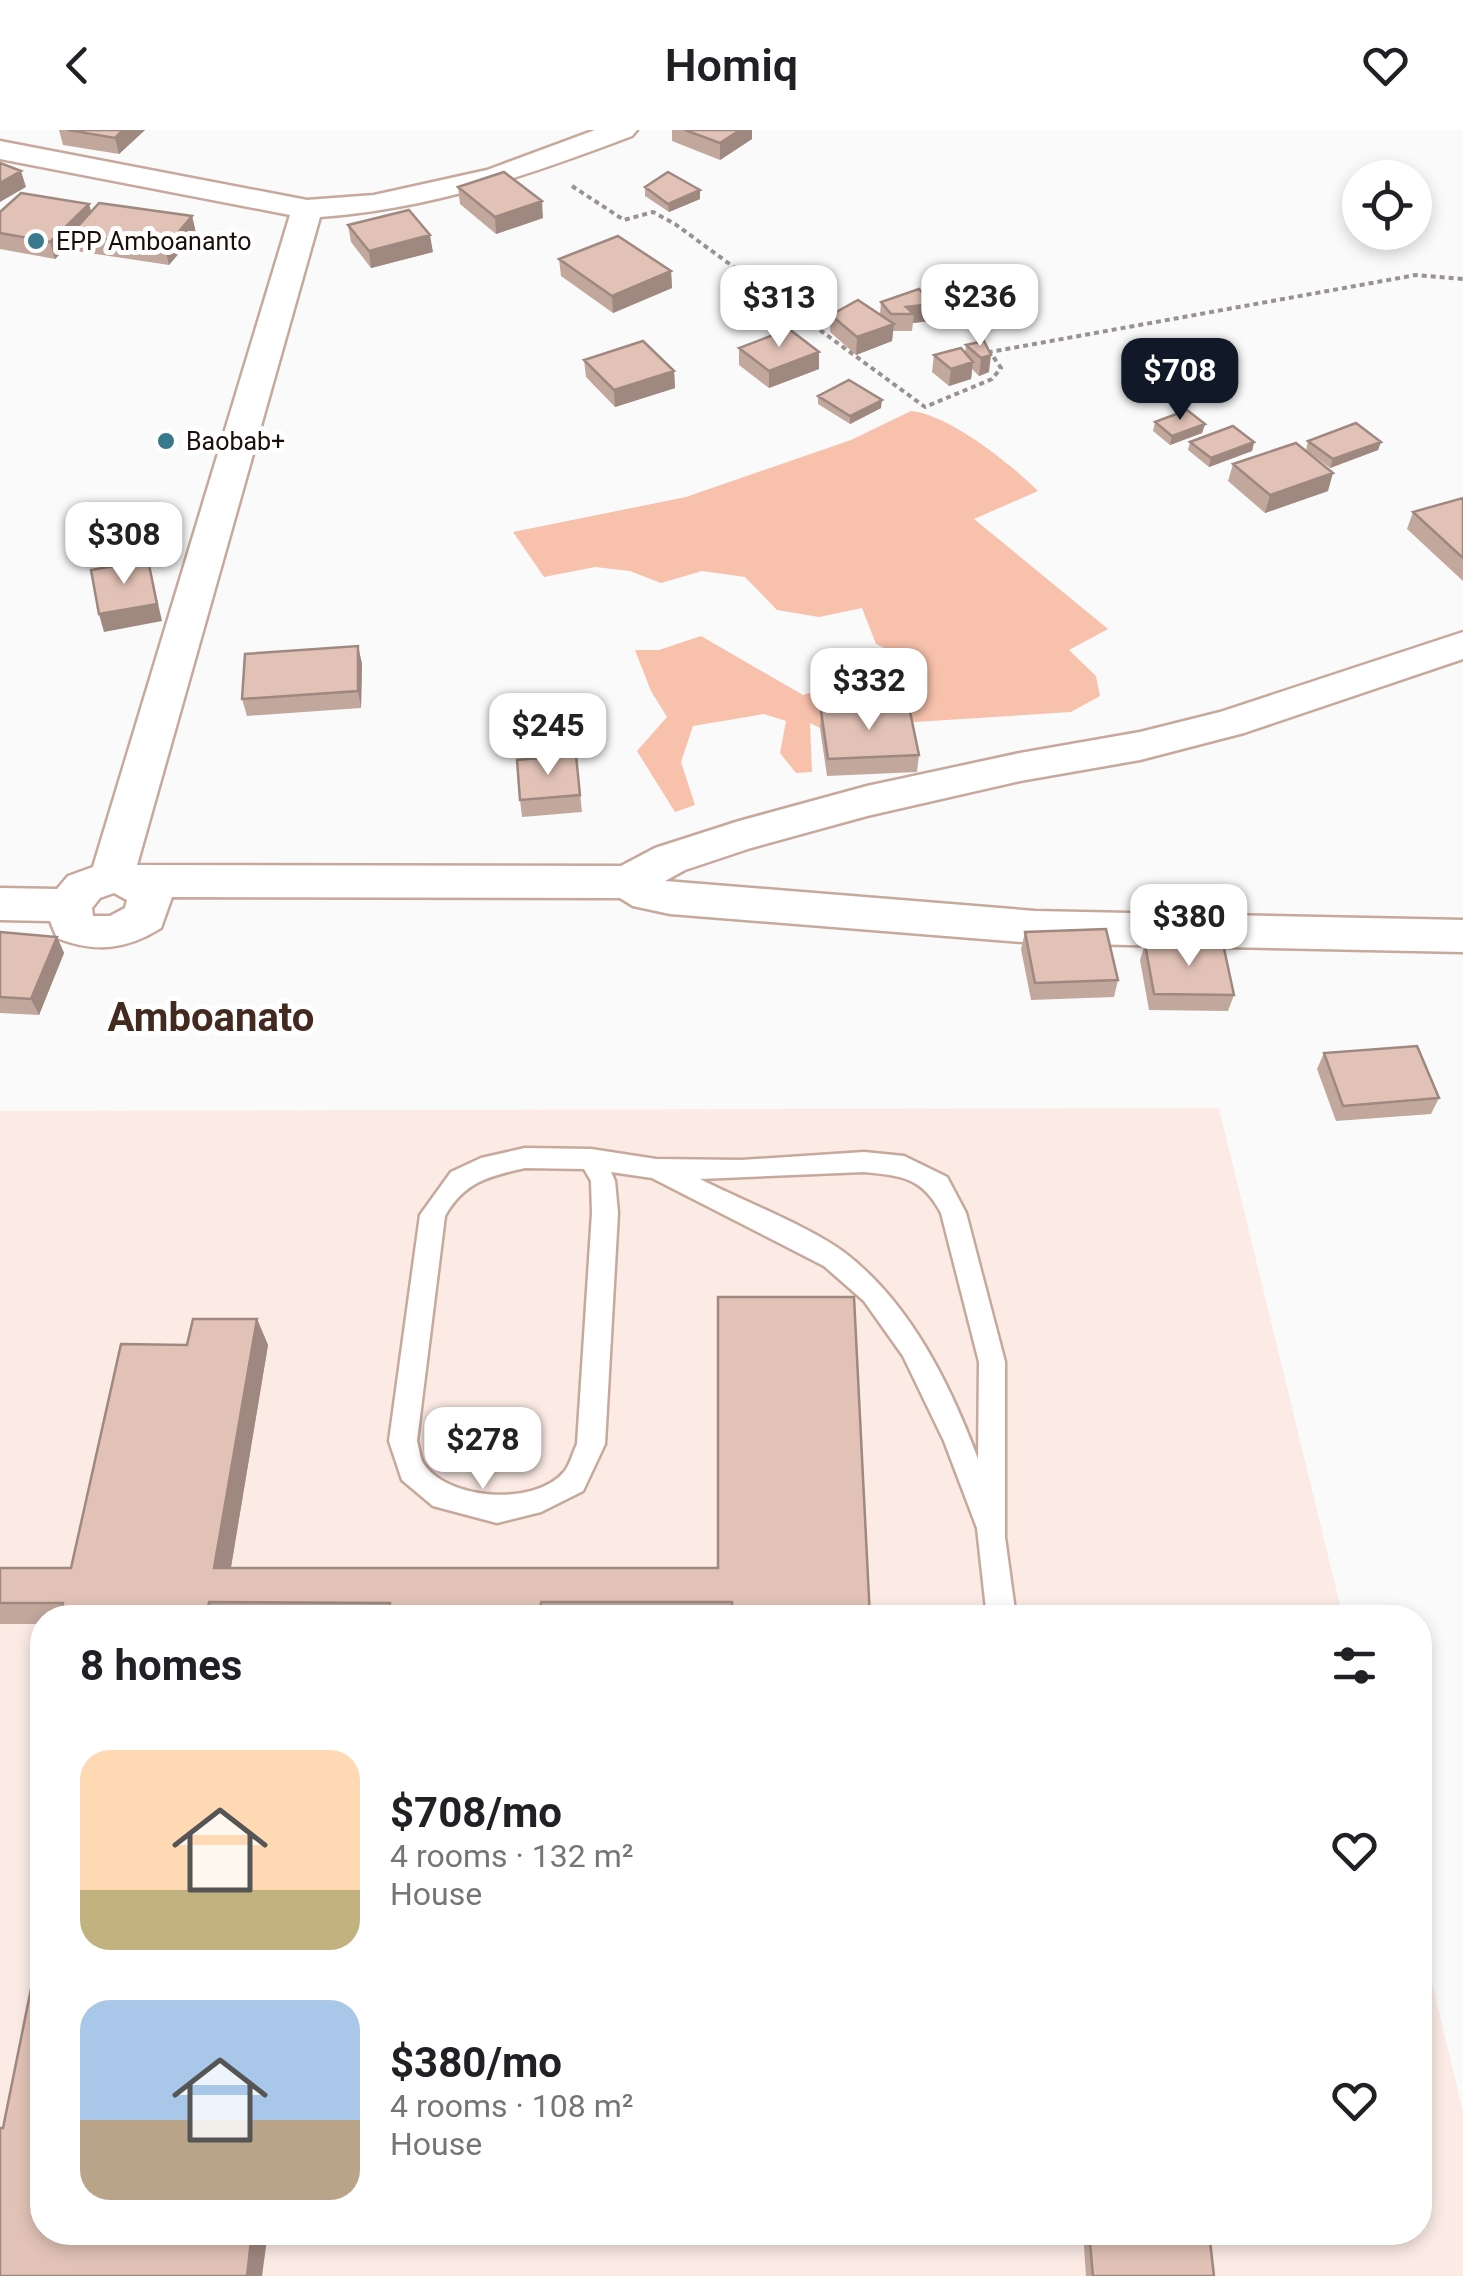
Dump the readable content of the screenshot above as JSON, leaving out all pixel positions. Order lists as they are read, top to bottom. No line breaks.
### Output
{"districts":["Amboanato"],"places":["EPP Amboananto","Baobab+"],"page":{"header":"Homiq","price":["$236","$313","$708","$308","$332","$245","$380","$278"],"heading":"8 homes","list":[{"name":"$708/mo","note":"4 rooms · 132 m² · House"},{"name":"$380/mo","note":"4 rooms · 108 m² · House"}]}}
